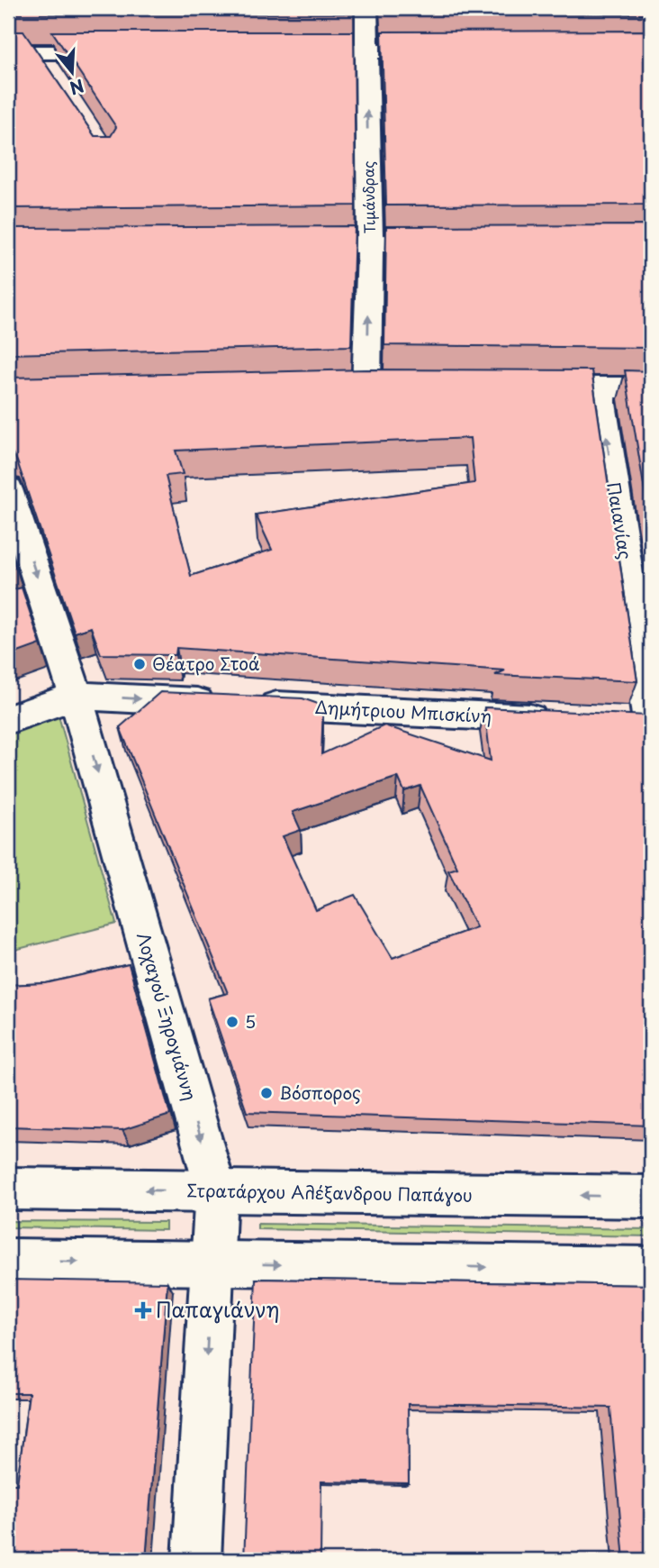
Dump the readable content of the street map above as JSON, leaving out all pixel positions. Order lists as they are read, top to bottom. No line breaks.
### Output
{"streets":{"street":["Τιμάνδρας","Παιανίας","Δημήτριου Μπισκίνη","Λοχαγού Ξηρογιάννη","Στρατάρχου Αλέξανδρου Παπάγου"]},"crossings":[["Δημήτριου Μπισκίνη","Λοχαγού Ξηρογιάννη"],["Λοχαγού Ξηρογιάννη","Στρατάρχου Αλέξανδρου Παπάγου"]],"one_way":["Τιμάνδρας","Παιανίας","Δημήτριου Μπισκίνη","Λοχαγού Ξηρογιάννη"],"places":{"other":["Θέατρο Στοά","5","Βόσπορος"],"health":["Παπαγιάννη"]},"north":"bottom"}
